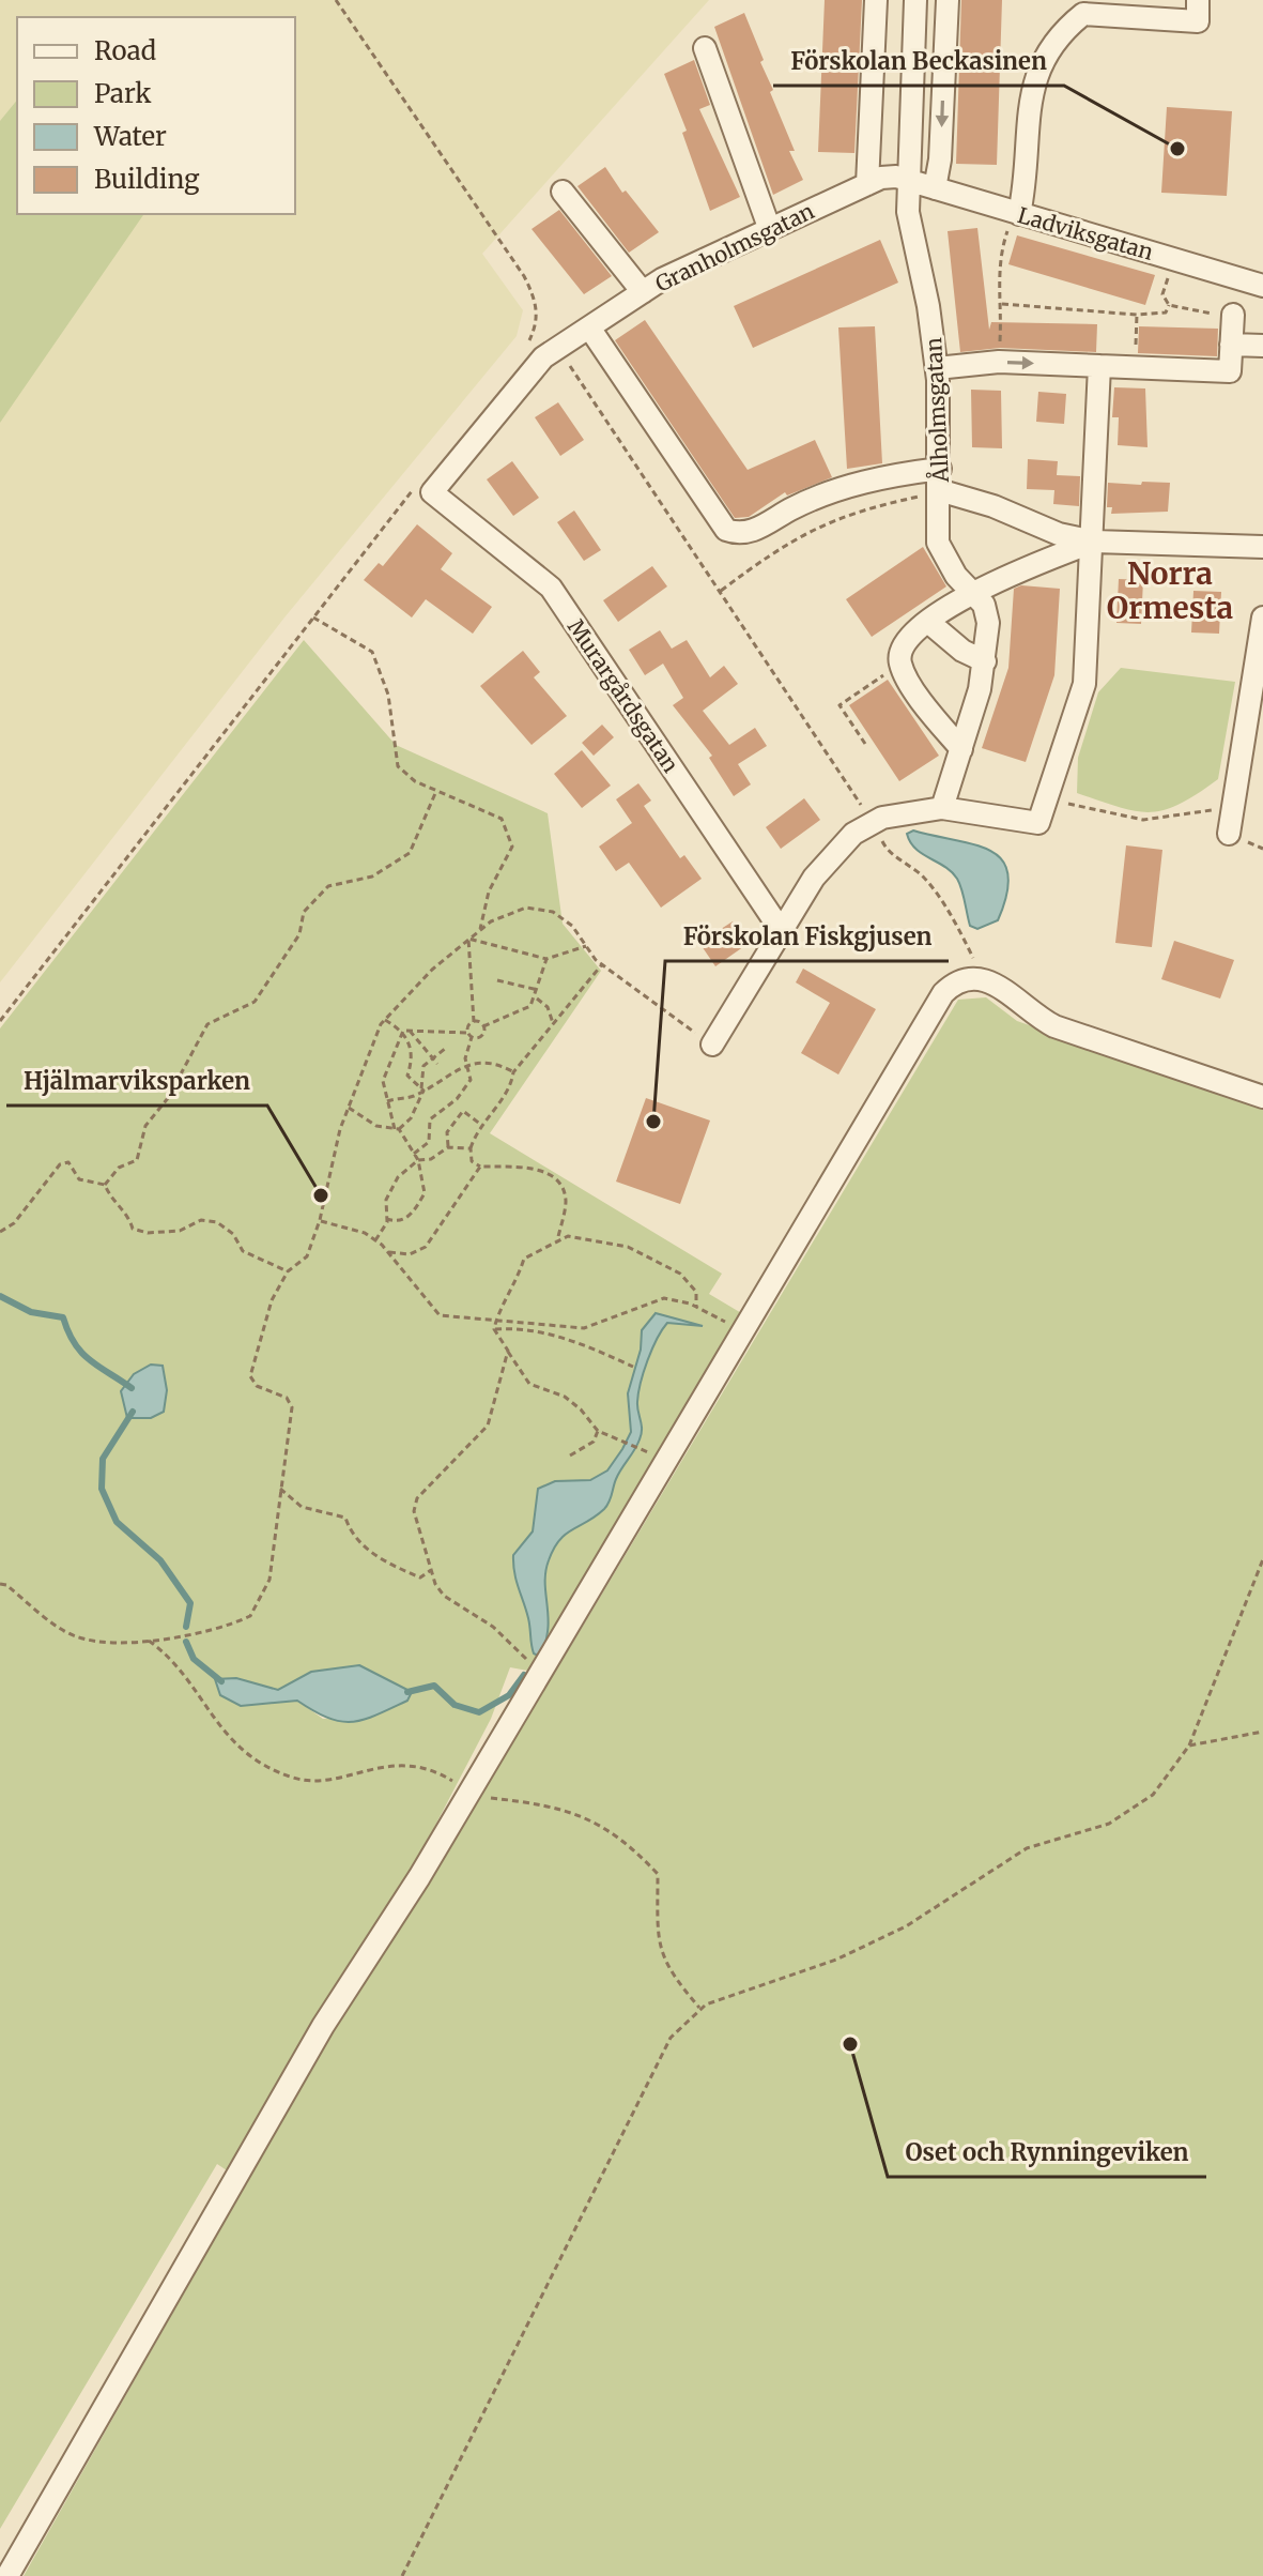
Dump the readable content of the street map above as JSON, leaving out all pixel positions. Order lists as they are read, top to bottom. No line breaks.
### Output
{"streets":{"street":["Ladviksgatan","Granholmsgatan","Ålholmsgatan","Murargårdsgatan"]},"crossings":[["Ladviksgatan","Granholmsgatan"],["Ladviksgatan","Ålholmsgatan"],["Granholmsgatan","Ålholmsgatan"],["Granholmsgatan","Murargårdsgatan"]],"districts":["Norra Ormesta"],"places":["Förskolan Beckasinen","Förskolan Fiskgjusen","Hjälmarviksparken","Oset och Rynningeviken"],"legend":["Road","Park","Water","Building"]}
